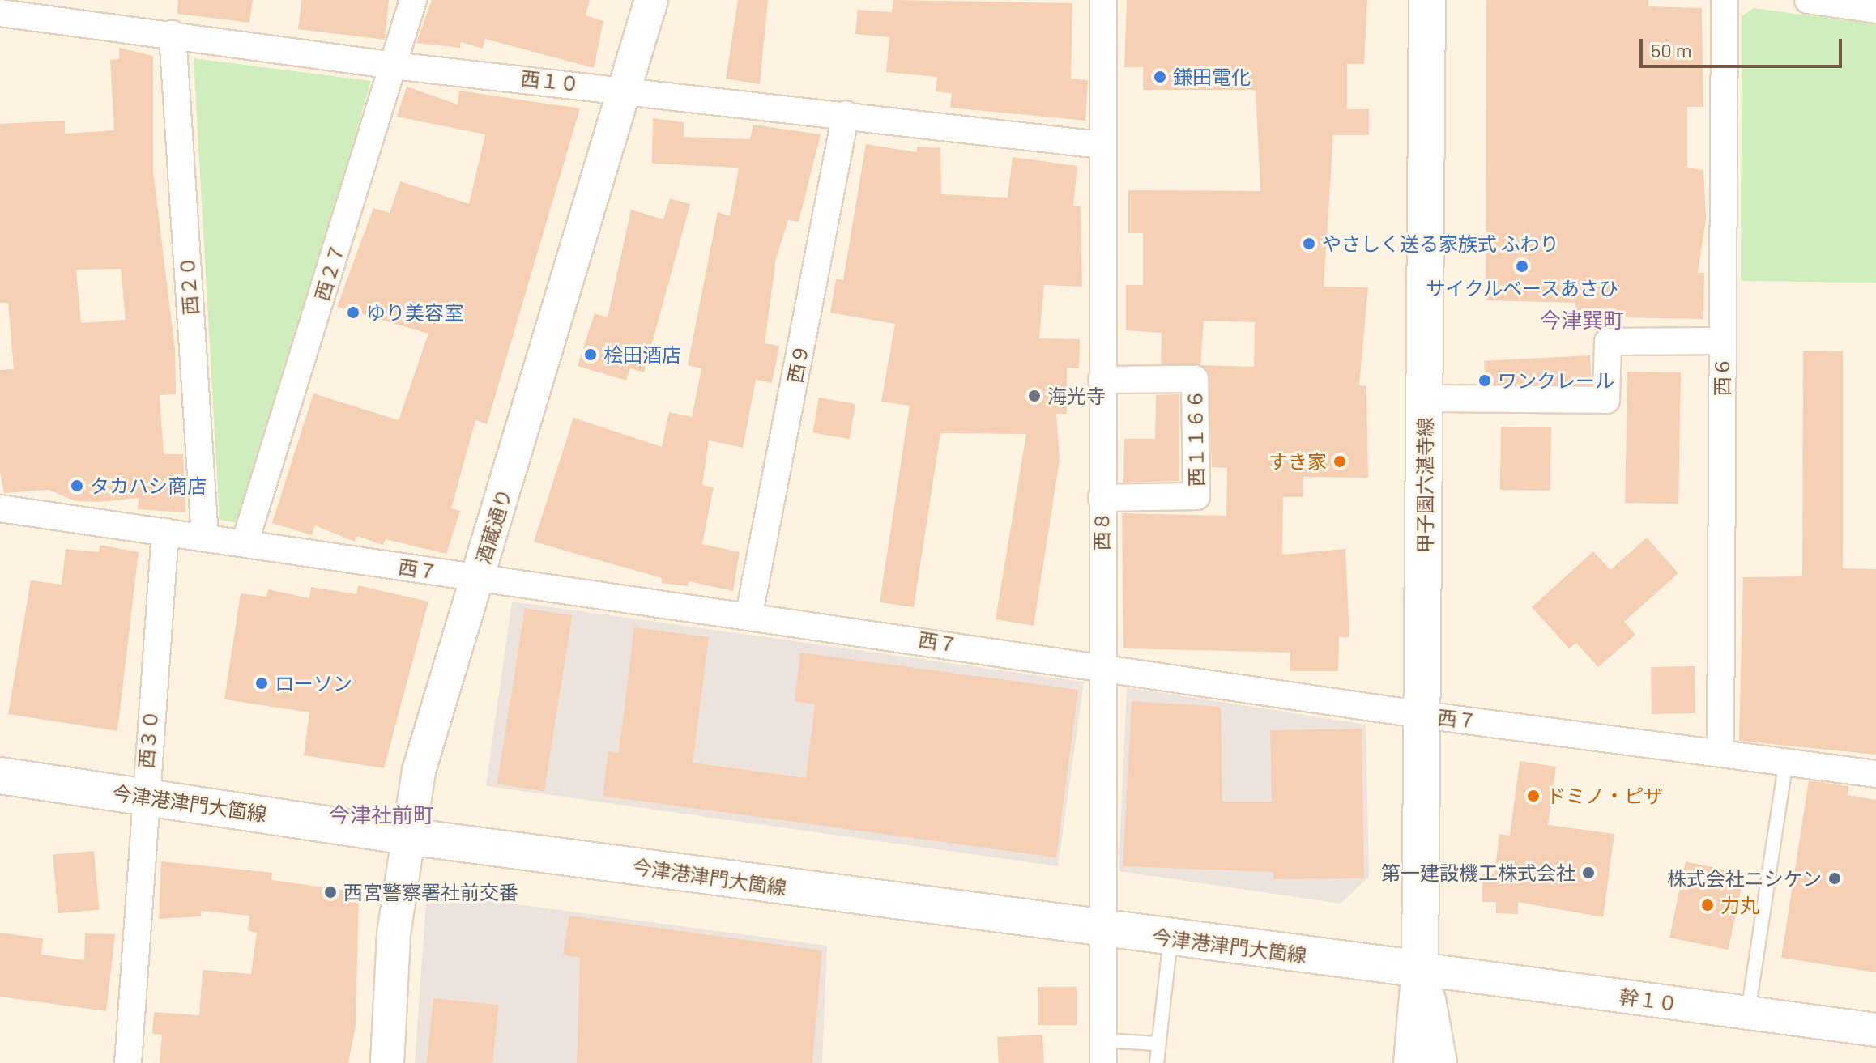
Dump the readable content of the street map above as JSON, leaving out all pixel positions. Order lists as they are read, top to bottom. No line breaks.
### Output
{"streets":{"main road":["甲子園六湛寺線","今津港津門大箇線"],"street":["西１０","西２７","西２０","西９","西６","西１１６６","酒蔵通り","西８","西７","西３０","幹１０"]},"crossings":[["西１０","西２７"],["西１０","西２０"],["西１０","西９"],["西１０","酒蔵通り"],["西１０","西８"],["西２７","西７"],["西２０","西７"],["西９","西７"],["西６","西７"],["西１１６６","西８"],["甲子園六湛寺線","西７"],["甲子園六湛寺線","今津港津門大箇線"],["甲子園六湛寺線","幹１０"],["酒蔵通り","西７"],["酒蔵通り","今津港津門大箇線"],["西８","西７"],["西８","今津港津門大箇線"],["西７","西３０"],["西３０","今津港津門大箇線"],["今津港津門大箇線","幹１０"]],"districts":["今津巽町","今津社前町"],"places":["鎌田電化","やさしく送る家族式 ふわり","サイクルベースあさひ","ゆり美容室","桧田酒店","ワンクレール","海光寺","すき家","タカハシ商店","ローソン","ドミノ・ピザ","第一建設機工株式会社","株式会社ニシケン","西宮警察署社前交番","力丸"],"scale_bar":"50 m"}
